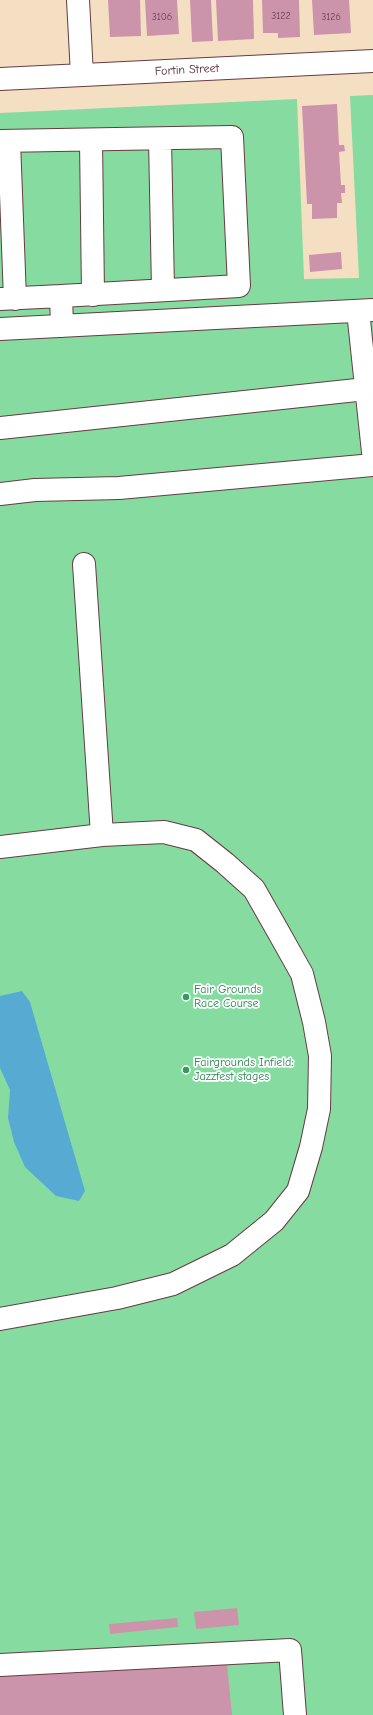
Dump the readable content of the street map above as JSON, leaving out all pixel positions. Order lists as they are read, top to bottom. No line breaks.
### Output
{"streets":{"street":["Fortin Street"]},"places":["Fair Grounds Race Course","Fairgrounds Infield: Jazzfest stages"],"house_numbers":["3122","3106","3126"]}
